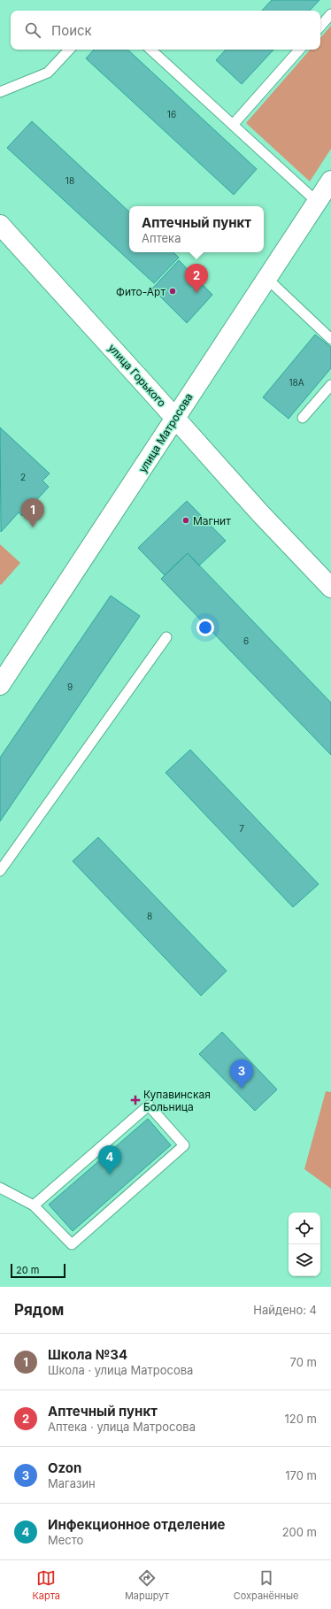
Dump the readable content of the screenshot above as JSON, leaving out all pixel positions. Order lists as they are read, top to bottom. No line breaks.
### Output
{"streets":{"street":["улица Горького","улица Матросова"]},"crossings":[["улица Горького","улица Матросова"]],"places":{"other":["Фито-Арт","Магнит"],"health":["Купавинская Больница"]},"house_numbers":["16","18","18А","2","6","9","7","8"],"scale_bar":"20 m","page":{"search":"Поиск","popup":["Аптечный пункт","Аптека"],"pins":["2","1","3","4"],"scale":"20 m","heading":["Рядом","Найдено: 4"],"list":[{"mark":"1","name":"Школа №34","note":"Школа · улица Матросова","value":"70 m"},{"mark":"2","name":"Аптечный пункт","note":"Аптека · улица Матросова","value":"120 m"},{"mark":"3","name":"Ozon","note":"Магазин","value":"170 m"},{"mark":"4","name":"Инфекционное отделение","note":"Место","value":"200 m"}],"nav":["Карта","Маршрут","Сохранённые"]}}
